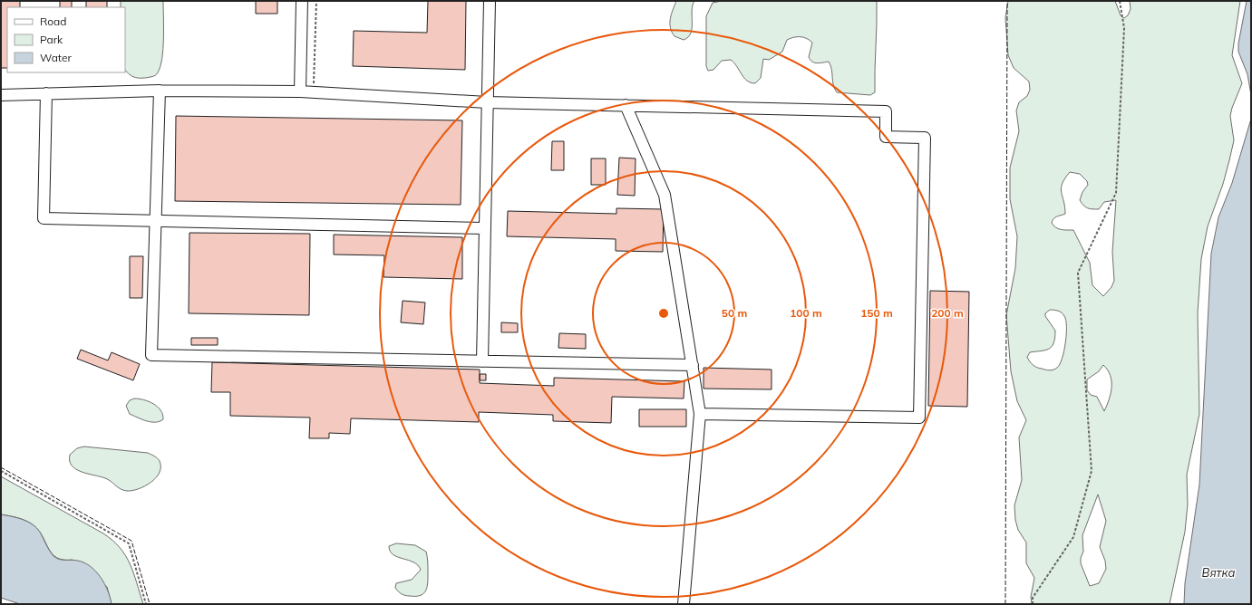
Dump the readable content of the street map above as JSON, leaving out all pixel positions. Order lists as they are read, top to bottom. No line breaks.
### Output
{"water":["Вятка"],"legend":["Road","Park","Water"],"rings":["50 m","100 m","150 m","200 m"]}
